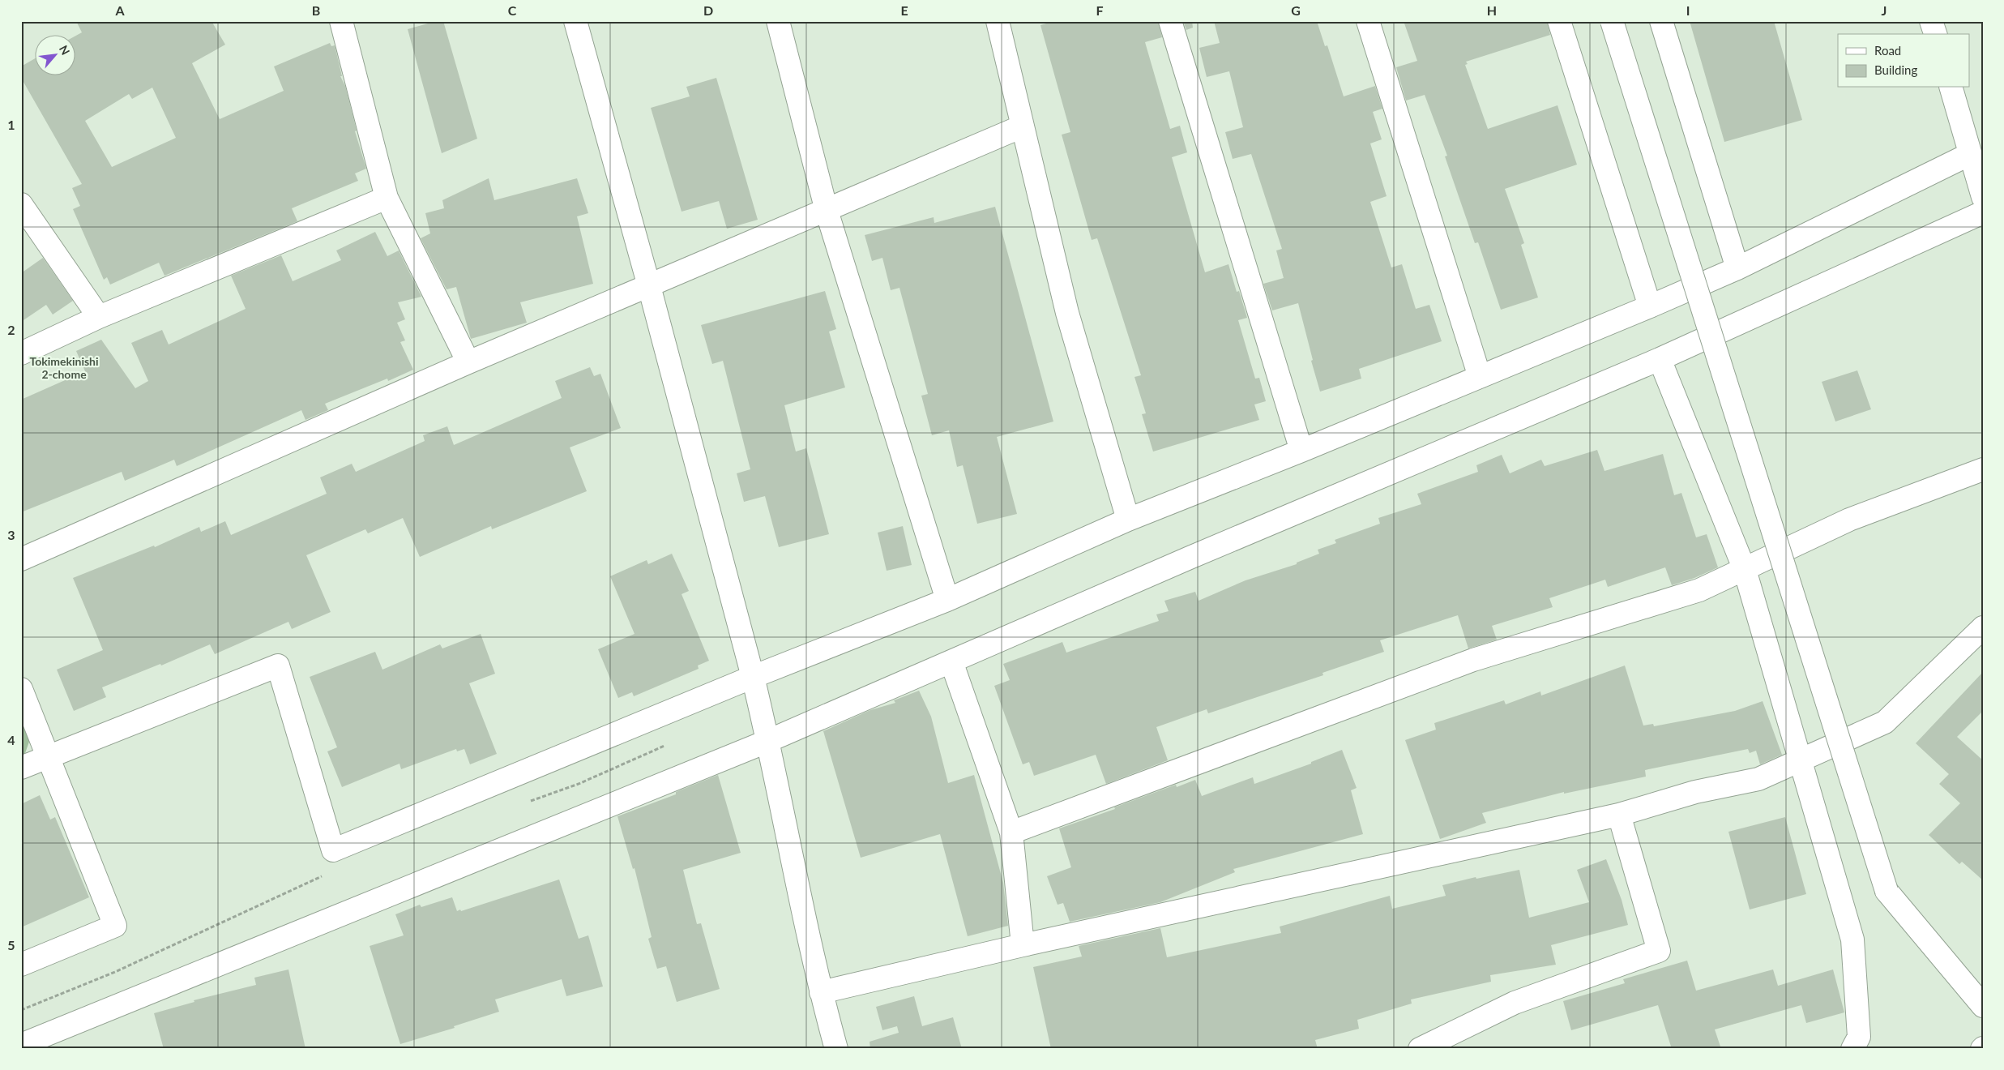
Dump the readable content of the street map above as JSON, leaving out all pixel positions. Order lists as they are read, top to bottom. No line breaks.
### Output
{"districts":["Tokimekinishi 2-chome"],"legend":["Road","Building"],"north":"top right","grid":{"columns":["A","B","C","D","E","F","G","H","I","J"],"rows":["1","2","3","4","5"]}}
